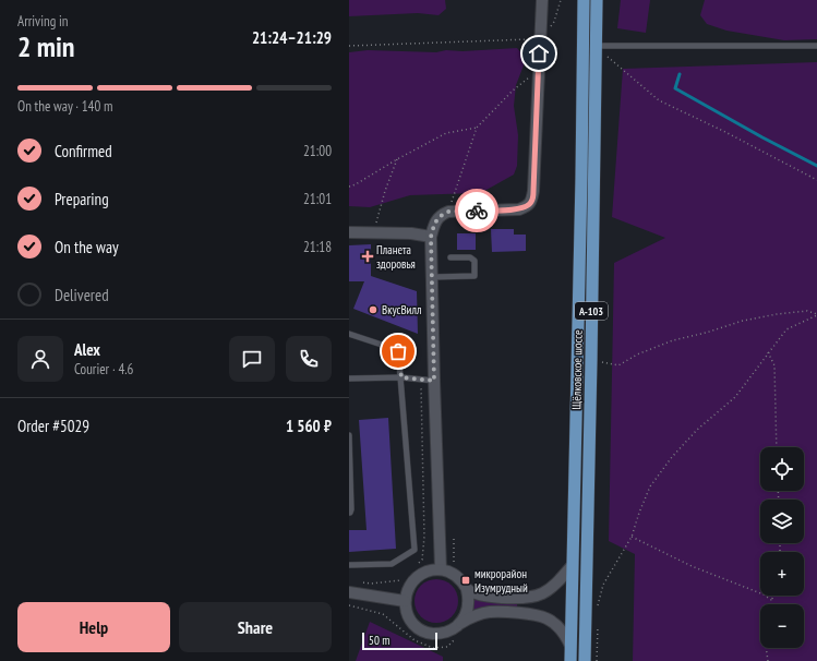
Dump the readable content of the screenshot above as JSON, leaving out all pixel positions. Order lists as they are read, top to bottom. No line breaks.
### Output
{"streets":{"main road":["А-103","Щёлковское шоссе"]},"places":{"health":["Планета здоровья"],"other":["ВкусВилл"],"transit":["микрорайон Изумрудный"]},"scale_bar":"50 m","page":{"heading":["2 min","Arriving in","21:24–21:29"],"panel":["Alex","Courier · 4.6","Order #5029","1 560 ₽"],"bar":"On the way · 140 m","list":[["Confirmed","21:00"],["Preparing","21:01"],["On the way","21:18"],"Delivered"],"map_buttons":["+","−"],"buttons":["Help","Share"],"scale":"50 m"}}
